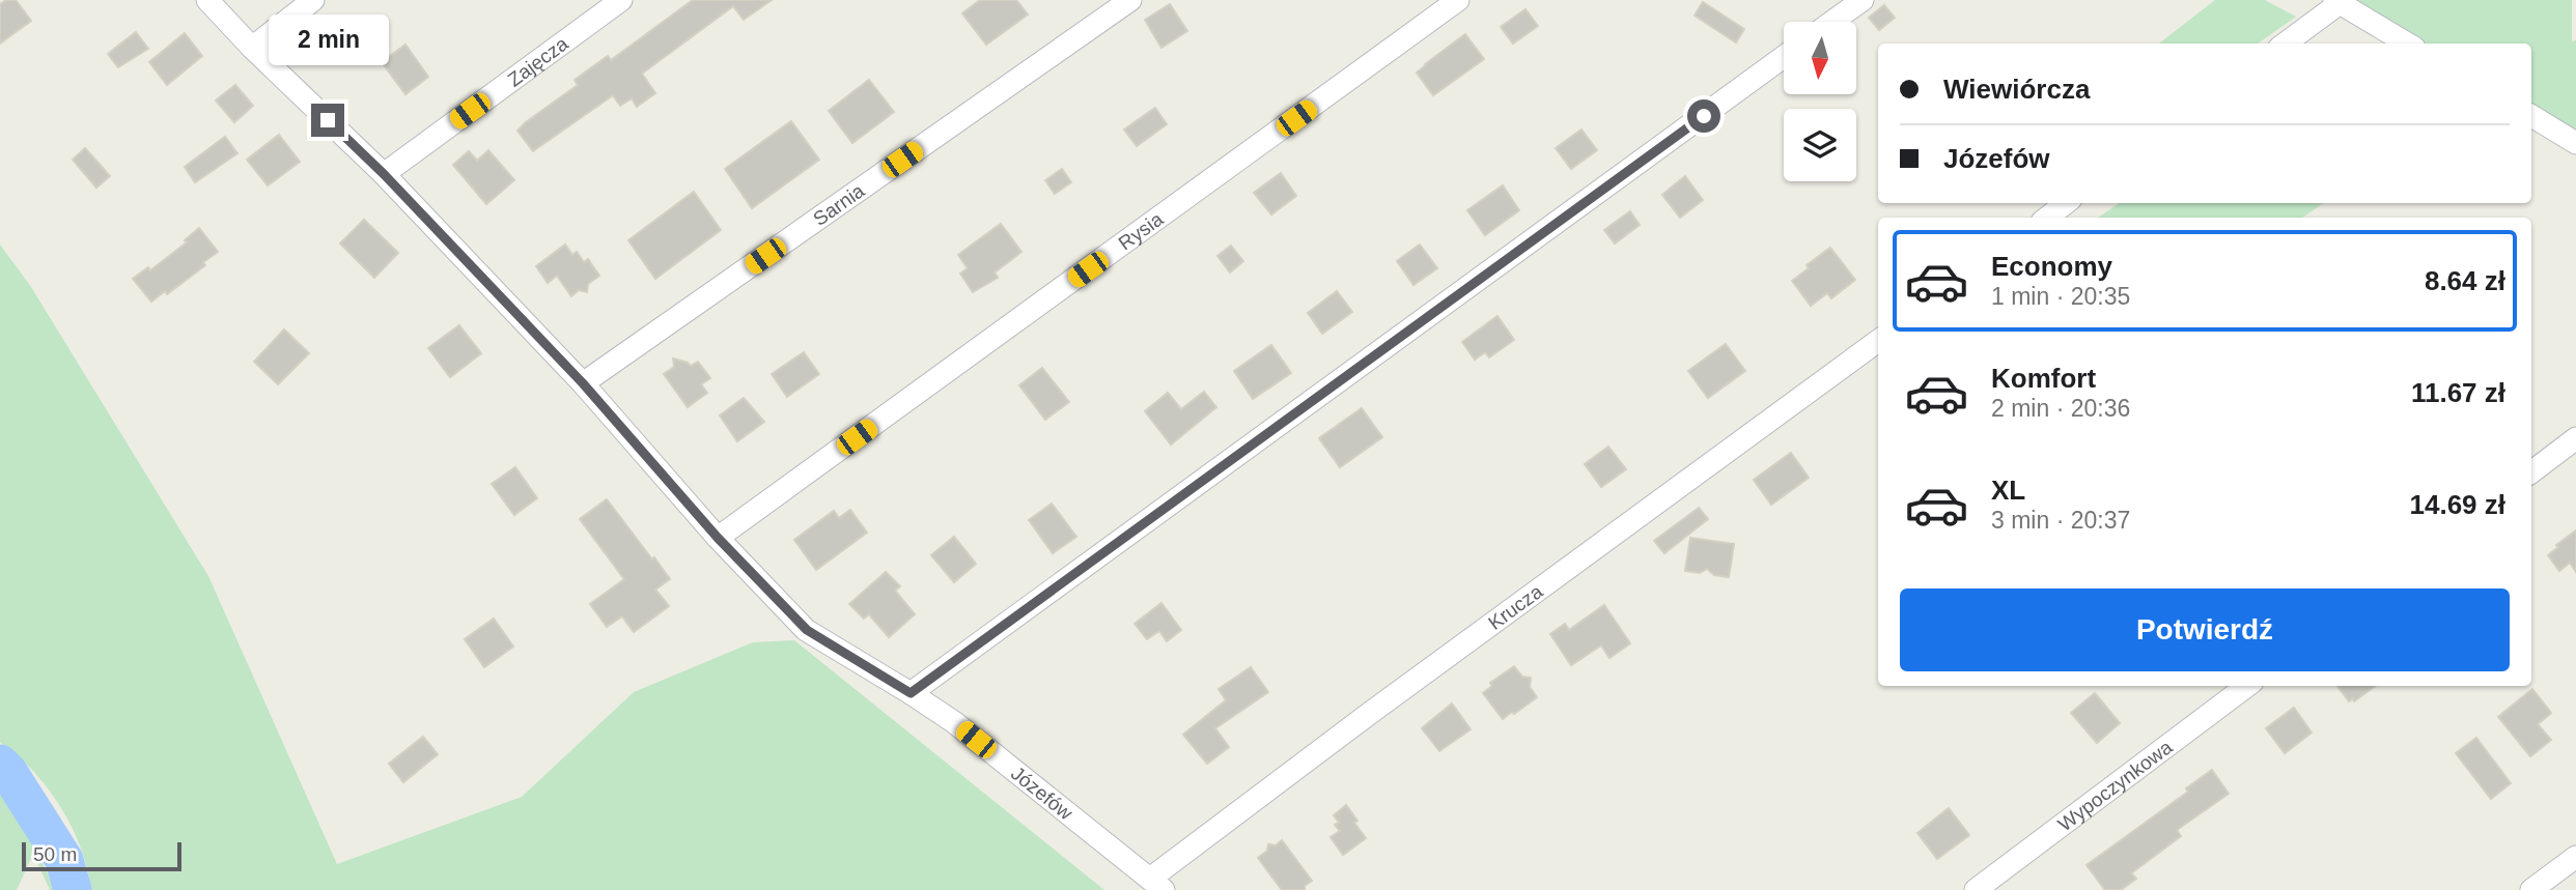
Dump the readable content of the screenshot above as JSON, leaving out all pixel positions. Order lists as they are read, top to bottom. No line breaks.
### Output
{"streets":{"street":["Zajęcza","Sarnia","Rysia","Krucza","Wypoczynkowa","Józefów"]},"crossings":[["Zajęcza","Józefów"],["Sarnia","Józefów"],["Rysia","Józefów"],["Krucza","Józefów"]],"scale_bar":"50 m","north":"bottom","page":{"bubble":"2 min","banner":["Wiewiórcza","Józefów"],"list":[{"name":"Economy","note":"1 min · 20:35","value":"8.64 zł"},{"name":"Komfort","note":"2 min · 20:36","value":"11.67 zł"},{"name":"XL","note":"3 min · 20:37","value":"14.69 zł"}],"buttons":"Potwierdź","scale":"50 m"}}
